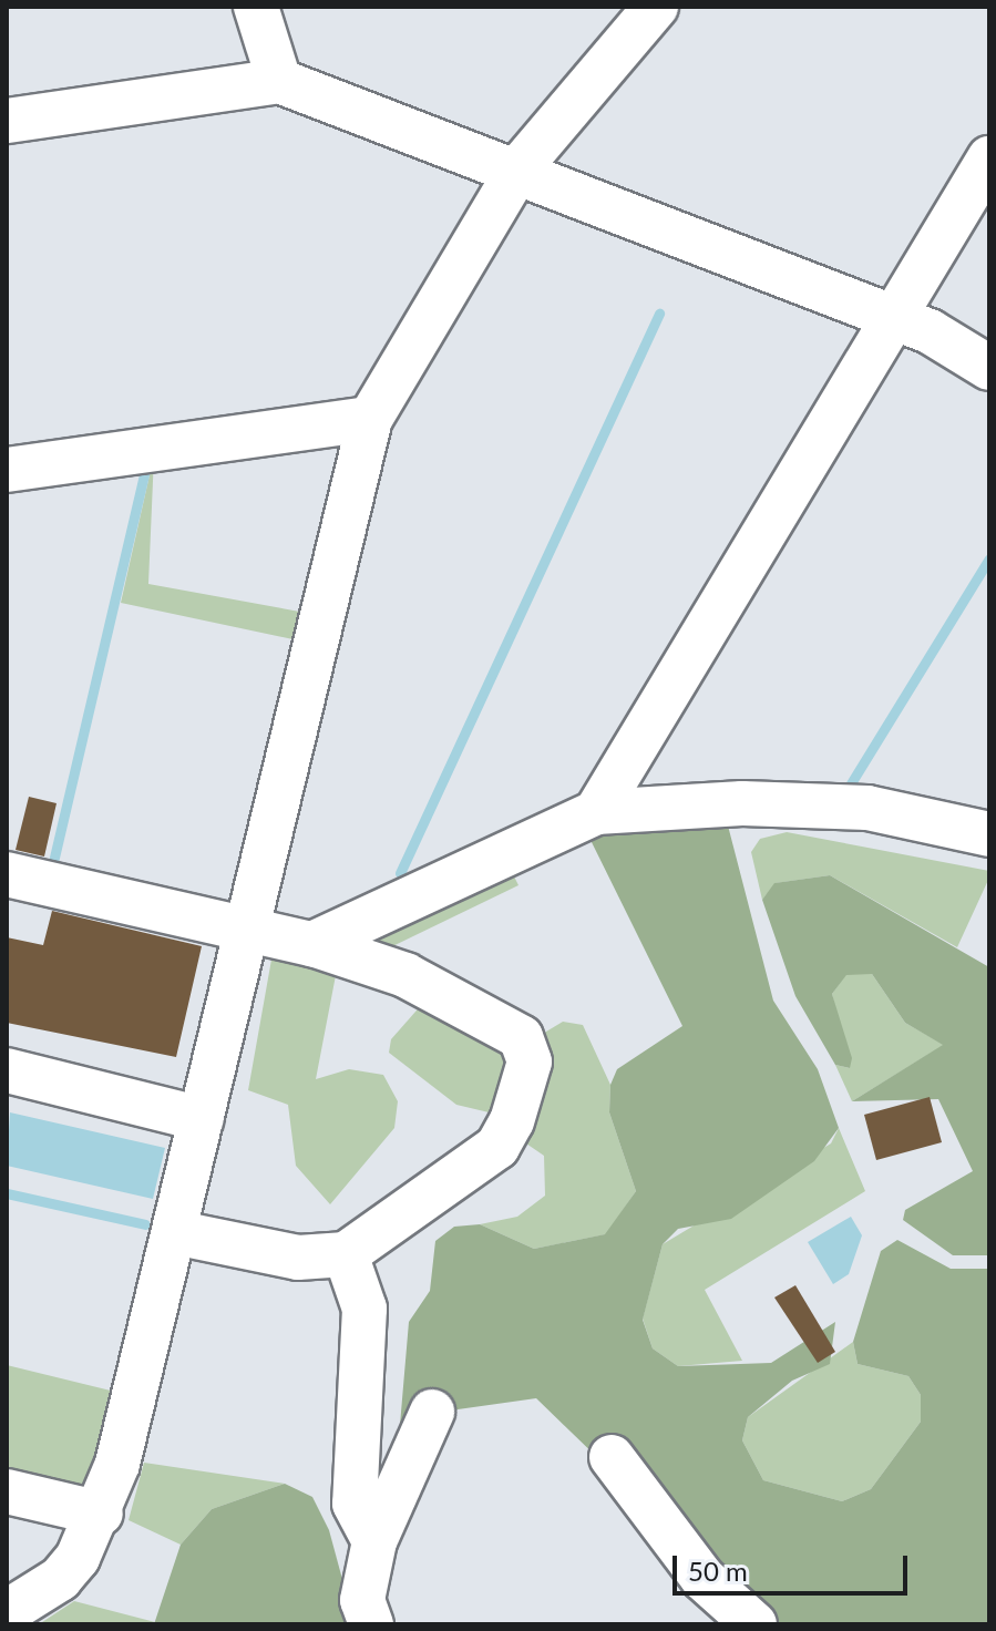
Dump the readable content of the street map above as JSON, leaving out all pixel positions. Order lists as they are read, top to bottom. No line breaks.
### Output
{"scale_bar":"50 m"}
